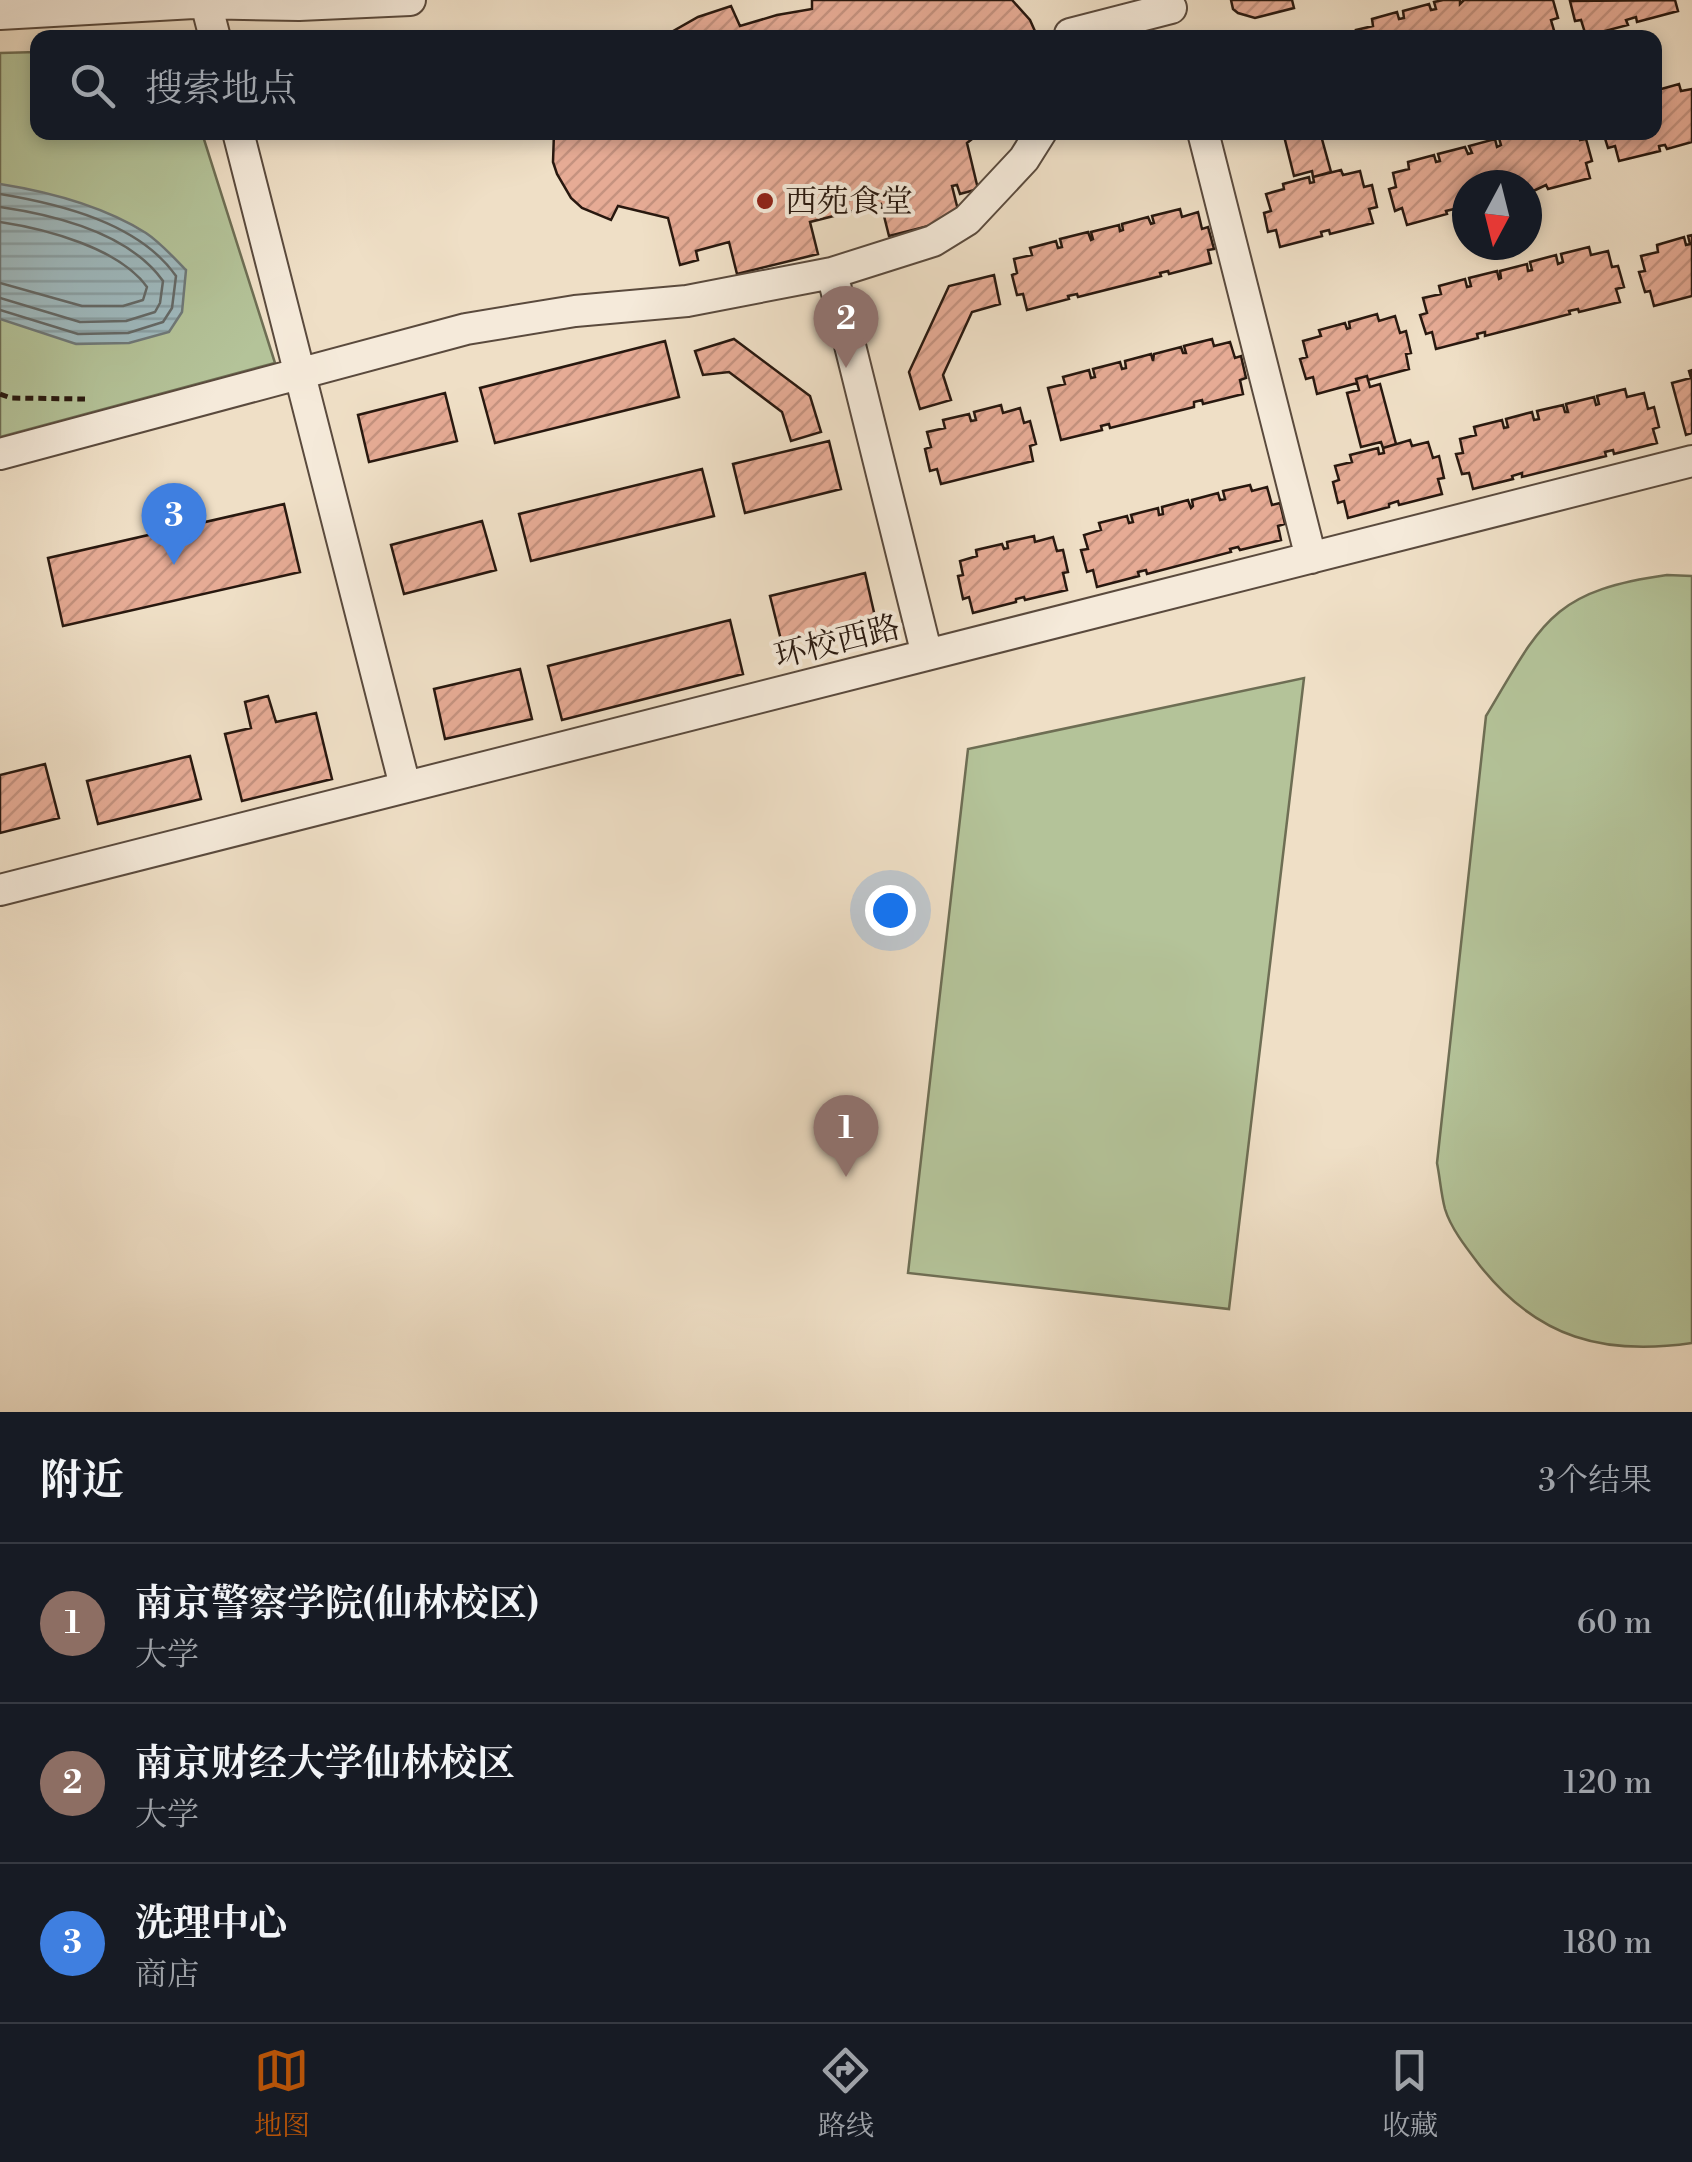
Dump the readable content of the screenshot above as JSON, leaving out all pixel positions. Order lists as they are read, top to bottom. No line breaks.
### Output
{"streets":{"street":["环校西路"]},"places":["西苑食堂"],"north":"bottom","page":{"search":"搜索地点","pins":["2","3","1"],"heading":["附近","3个结果"],"list":[{"mark":"1","name":"南京警察学院(仙林校区)","note":"大学","value":"60 m"},{"mark":"2","name":"南京财经大学仙林校区","note":"大学","value":"120 m"},{"mark":"3","name":"洗理中心","note":"商店","value":"180 m"}],"nav":["地图","路线","收藏"]}}
